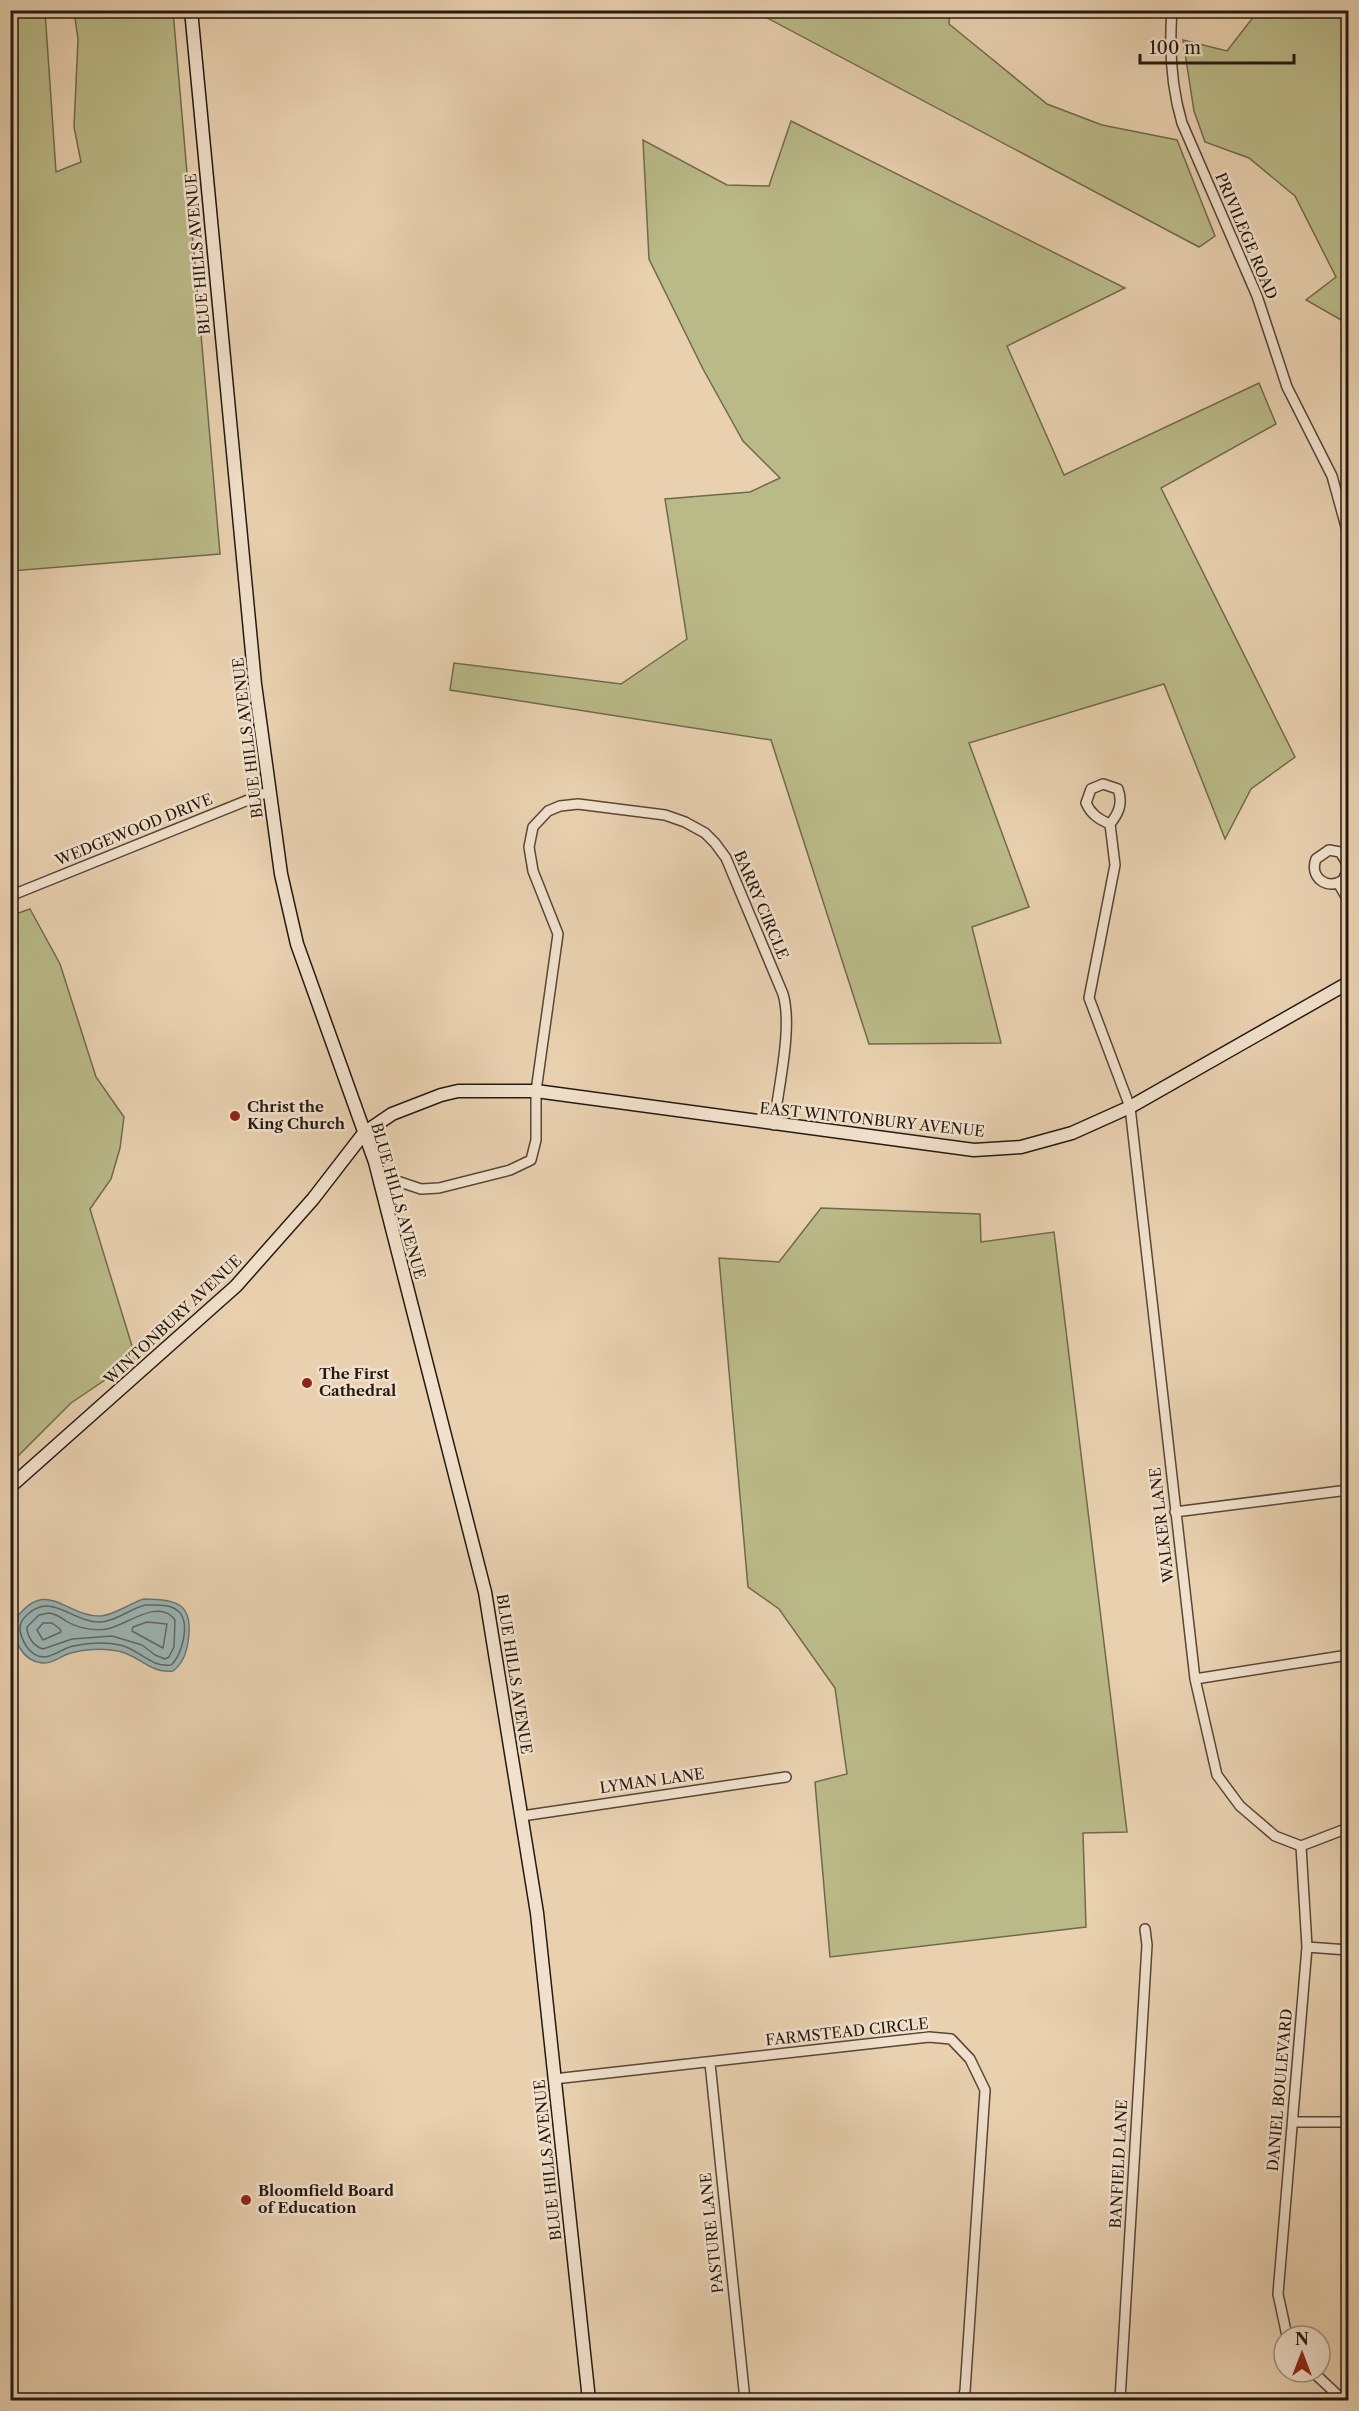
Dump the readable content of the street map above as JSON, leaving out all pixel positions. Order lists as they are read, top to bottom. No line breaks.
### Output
{"streets":{"main road":["BLUE HILLS AVENUE","EAST WINTONBURY AVENUE","WINTONBURY AVENUE"],"street":["PRIVILEGE ROAD","WEDGEWOOD DRIVE","BARRY CIRCLE","WALKER LANE","LYMAN LANE","FARMSTEAD CIRCLE","DANIEL BOULEVARD","BANFIELD LANE","PASTURE LANE"]},"crossings":[["BLUE HILLS AVENUE","WEDGEWOOD DRIVE"],["BLUE HILLS AVENUE","BARRY CIRCLE"],["BLUE HILLS AVENUE","EAST WINTONBURY AVENUE"],["BLUE HILLS AVENUE","WINTONBURY AVENUE"],["BLUE HILLS AVENUE","LYMAN LANE"],["BLUE HILLS AVENUE","FARMSTEAD CIRCLE"],["BARRY CIRCLE","EAST WINTONBURY AVENUE"],["EAST WINTONBURY AVENUE","WINTONBURY AVENUE"],["EAST WINTONBURY AVENUE","WALKER LANE"],["WALKER LANE","DANIEL BOULEVARD"],["FARMSTEAD CIRCLE","PASTURE LANE"]],"places":["Christ the King Church","The First Cathedral","Bloomfield Board of Education"],"scale_bar":"100 m","north":"top"}
